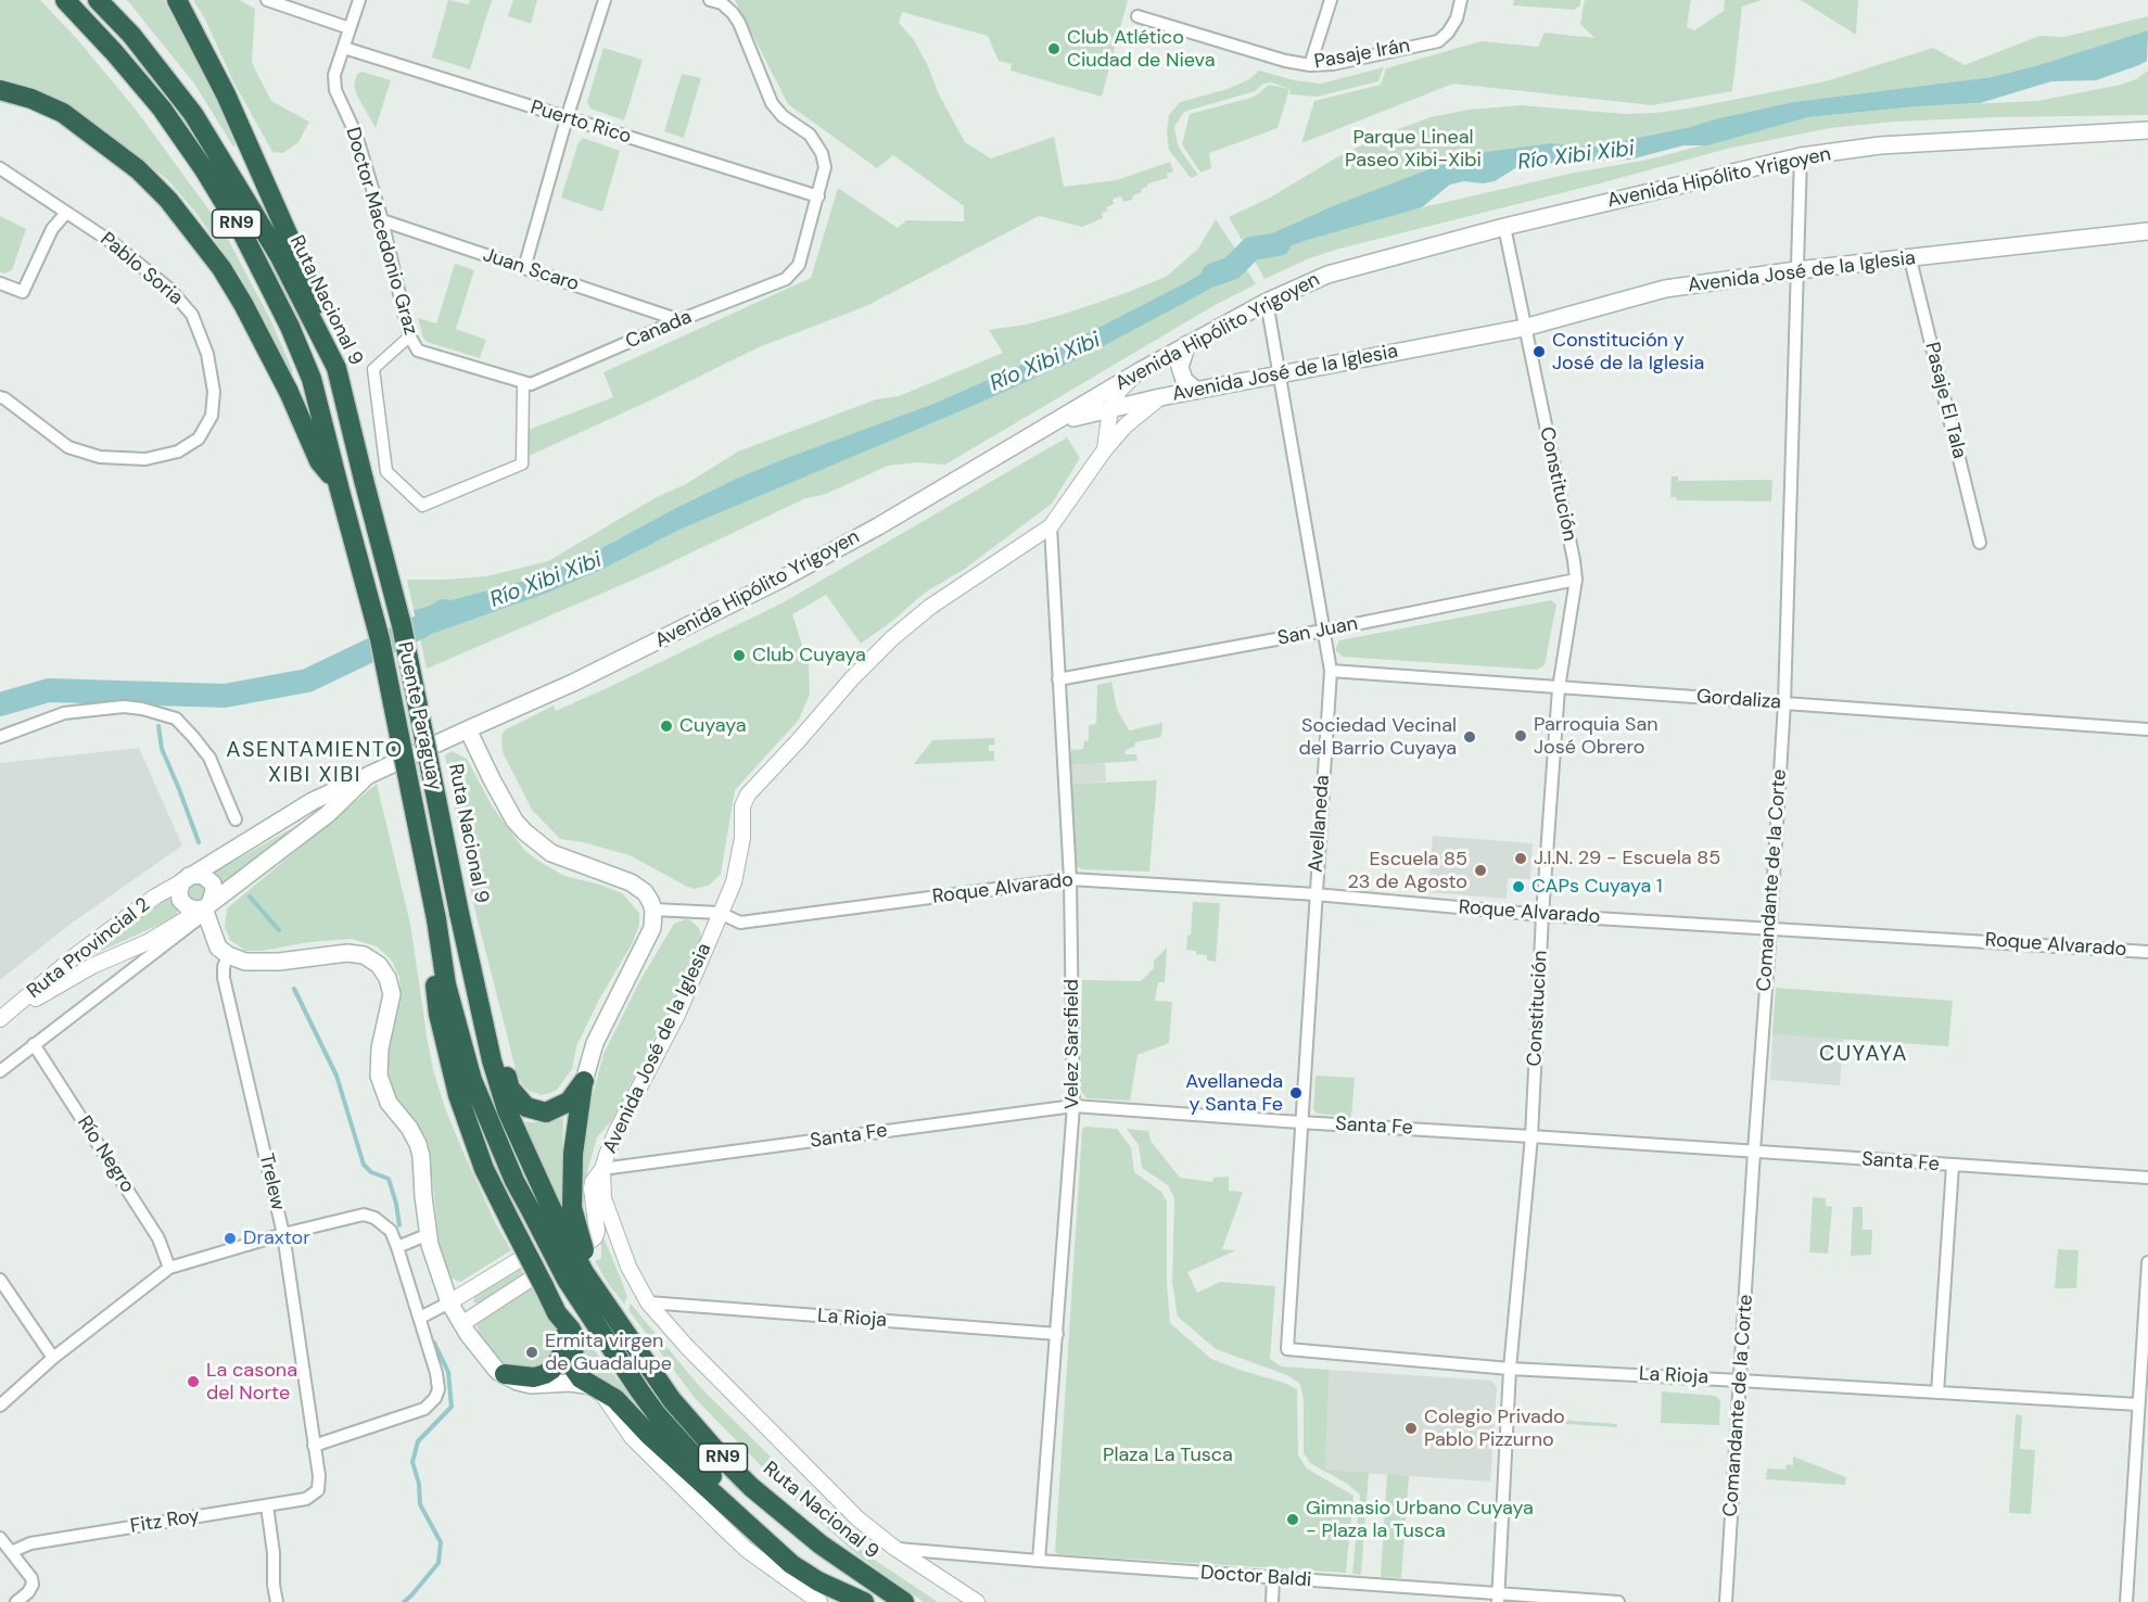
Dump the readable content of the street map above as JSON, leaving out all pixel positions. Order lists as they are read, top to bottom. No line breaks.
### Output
{"streets":{"highway":["RN9","Ruta Nacional 9","Puente Paraguay"],"main road":["Avenida Hipólito Yrigoyen","Avenida José de la Iglesia","Ruta Provincial 2"],"street":["Pasaje Irán","Puerto Rico","Doctor Macedonio Graz","Pablo Soria","Juan Scaro","Canada","Pasaje El Tala","Constitución","San Juan","Gordaliza","Avellaneda","Comandante de la Corte","Roque Alvarado","Velez Sarsfield","Santa Fe","Río Negro","Trelew","La Rioja","Fitz Roy","Doctor Baldi"]},"crossings":[["Puerto Rico","Doctor Macedonio Graz"],["Puerto Rico","Canada"],["Avenida Hipólito Yrigoyen","Constitución"],["Avenida Hipólito Yrigoyen","Avellaneda"],["Avenida Hipólito Yrigoyen","Comandante de la Corte"],["Avenida Hipólito Yrigoyen","Ruta Provincial 2"],["RN9","Puente Paraguay"],["Doctor Macedonio Graz","Juan Scaro"],["Doctor Macedonio Graz","Canada"],["Juan Scaro","Canada"],["Avenida José de la Iglesia","Pasaje El Tala"],["Avenida José de la Iglesia","Constitución"],["Avenida José de la Iglesia","Avellaneda"],["Avenida José de la Iglesia","Comandante de la Corte"],["Avenida José de la Iglesia","Roque Alvarado"],["Avenida José de la Iglesia","Velez Sarsfield"],["Avenida José de la Iglesia","Santa Fe"],["Ruta Nacional 9","Puente Paraguay"],["Constitución","San Juan"],["Constitución","Gordaliza"],["Constitución","Roque Alvarado"],["Constitución","Santa Fe"],["Constitución","La Rioja"],["Constitución","Doctor Baldi"],["San Juan","Avellaneda"],["San Juan","Velez Sarsfield"],["Gordaliza","Avellaneda"],["Gordaliza","Comandante de la Corte"],["Avellaneda","Roque Alvarado"],["Avellaneda","Santa Fe"],["Avellaneda","La Rioja"],["Comandante de la Corte","Roque Alvarado"],["Comandante de la Corte","Santa Fe"],["Comandante de la Corte","La Rioja"],["Roque Alvarado","Velez Sarsfield"],["Velez Sarsfield","Santa Fe"],["Velez Sarsfield","La Rioja"],["Velez Sarsfield","Doctor Baldi"],["Trelew","Fitz Roy"]],"districts":["ASENTAMIENTO XIBI XIBI","CUYAYA"],"water":["Río Xibi Xibi"],"parks":["Parque Lineal Paseo Xibi-Xibi","Plaza La Tusca"],"places":["Club Atlético Ciudad de Nieva","Constitución y José de la Iglesia","Club Cuyaya","Cuyaya","Parroquia San José Obrero","Sociedad Vecinal del Barrio Cuyaya","J.I.N. 29 - Escuela 85","Escuela 85 23 de Agosto","CAPs Cuyaya 1","Avellaneda y Santa Fe","Draxtor","Ermita virgen de Guadalupe","La casona del Norte","Colegio Privado Pablo Pizzurno","Gimnasio Urbano Cuyaya - Plaza la Tusca"]}
